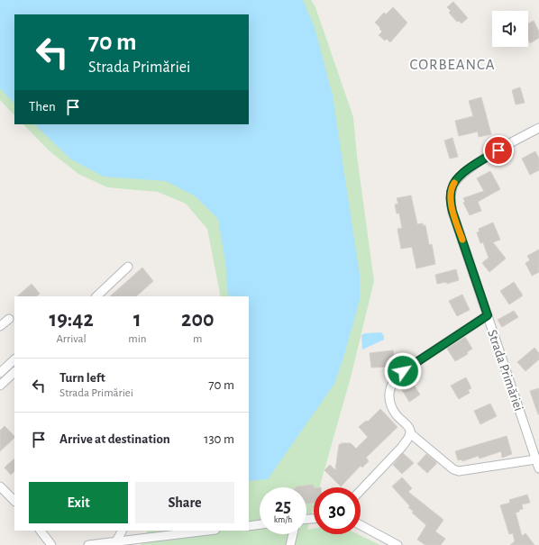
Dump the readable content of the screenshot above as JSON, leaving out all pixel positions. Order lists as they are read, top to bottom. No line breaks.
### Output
{"streets":{"street":["Strada Primăriei"]},"districts":["CORBEANCA"],"page":{"turn":["70 m","Strada Primăriei"],"then":"Then","eta":["19:42","Arrival","1","min","200","m"],"list":[{"name":"Turn left","note":"Strada Primăriei","value":"70 m"},{"name":"Arrive at destination","value":"130 m"}],"buttons":["Exit","Share"],"speed":"25 km/h","limit":"30"}}
